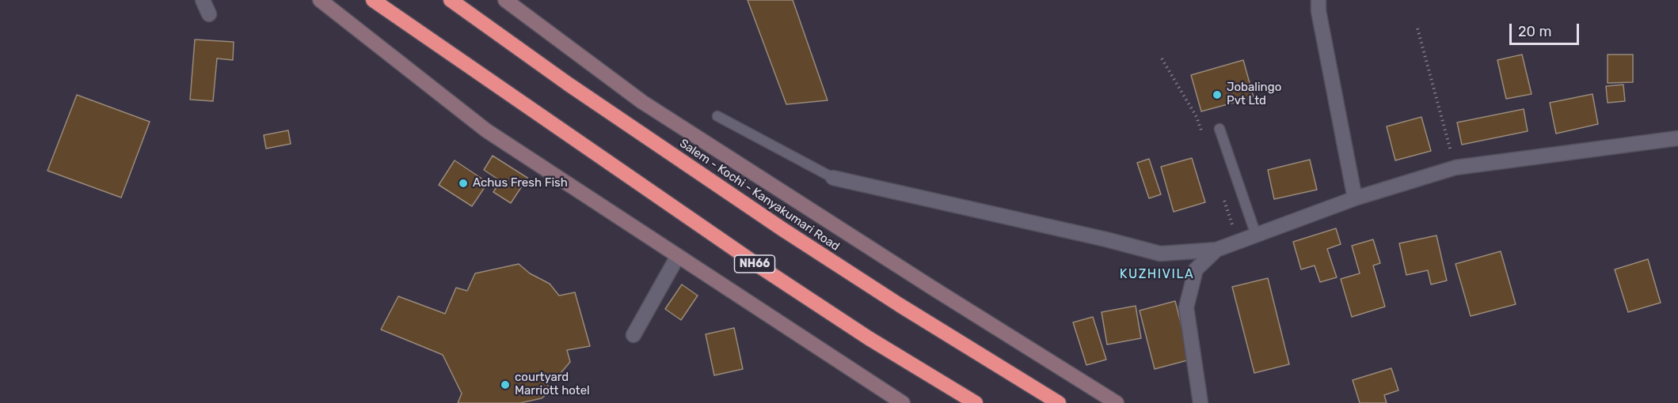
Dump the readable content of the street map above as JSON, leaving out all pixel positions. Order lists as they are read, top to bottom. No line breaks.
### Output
{"streets":{"highway":["Salem - Kochi - Kanyakumari Road","NH66"]},"districts":["KUZHIVILA"],"places":["Jobalingo Pvt Ltd","Achus Fresh Fish","courtyard Marriott hotel"],"scale_bar":"20 m"}
